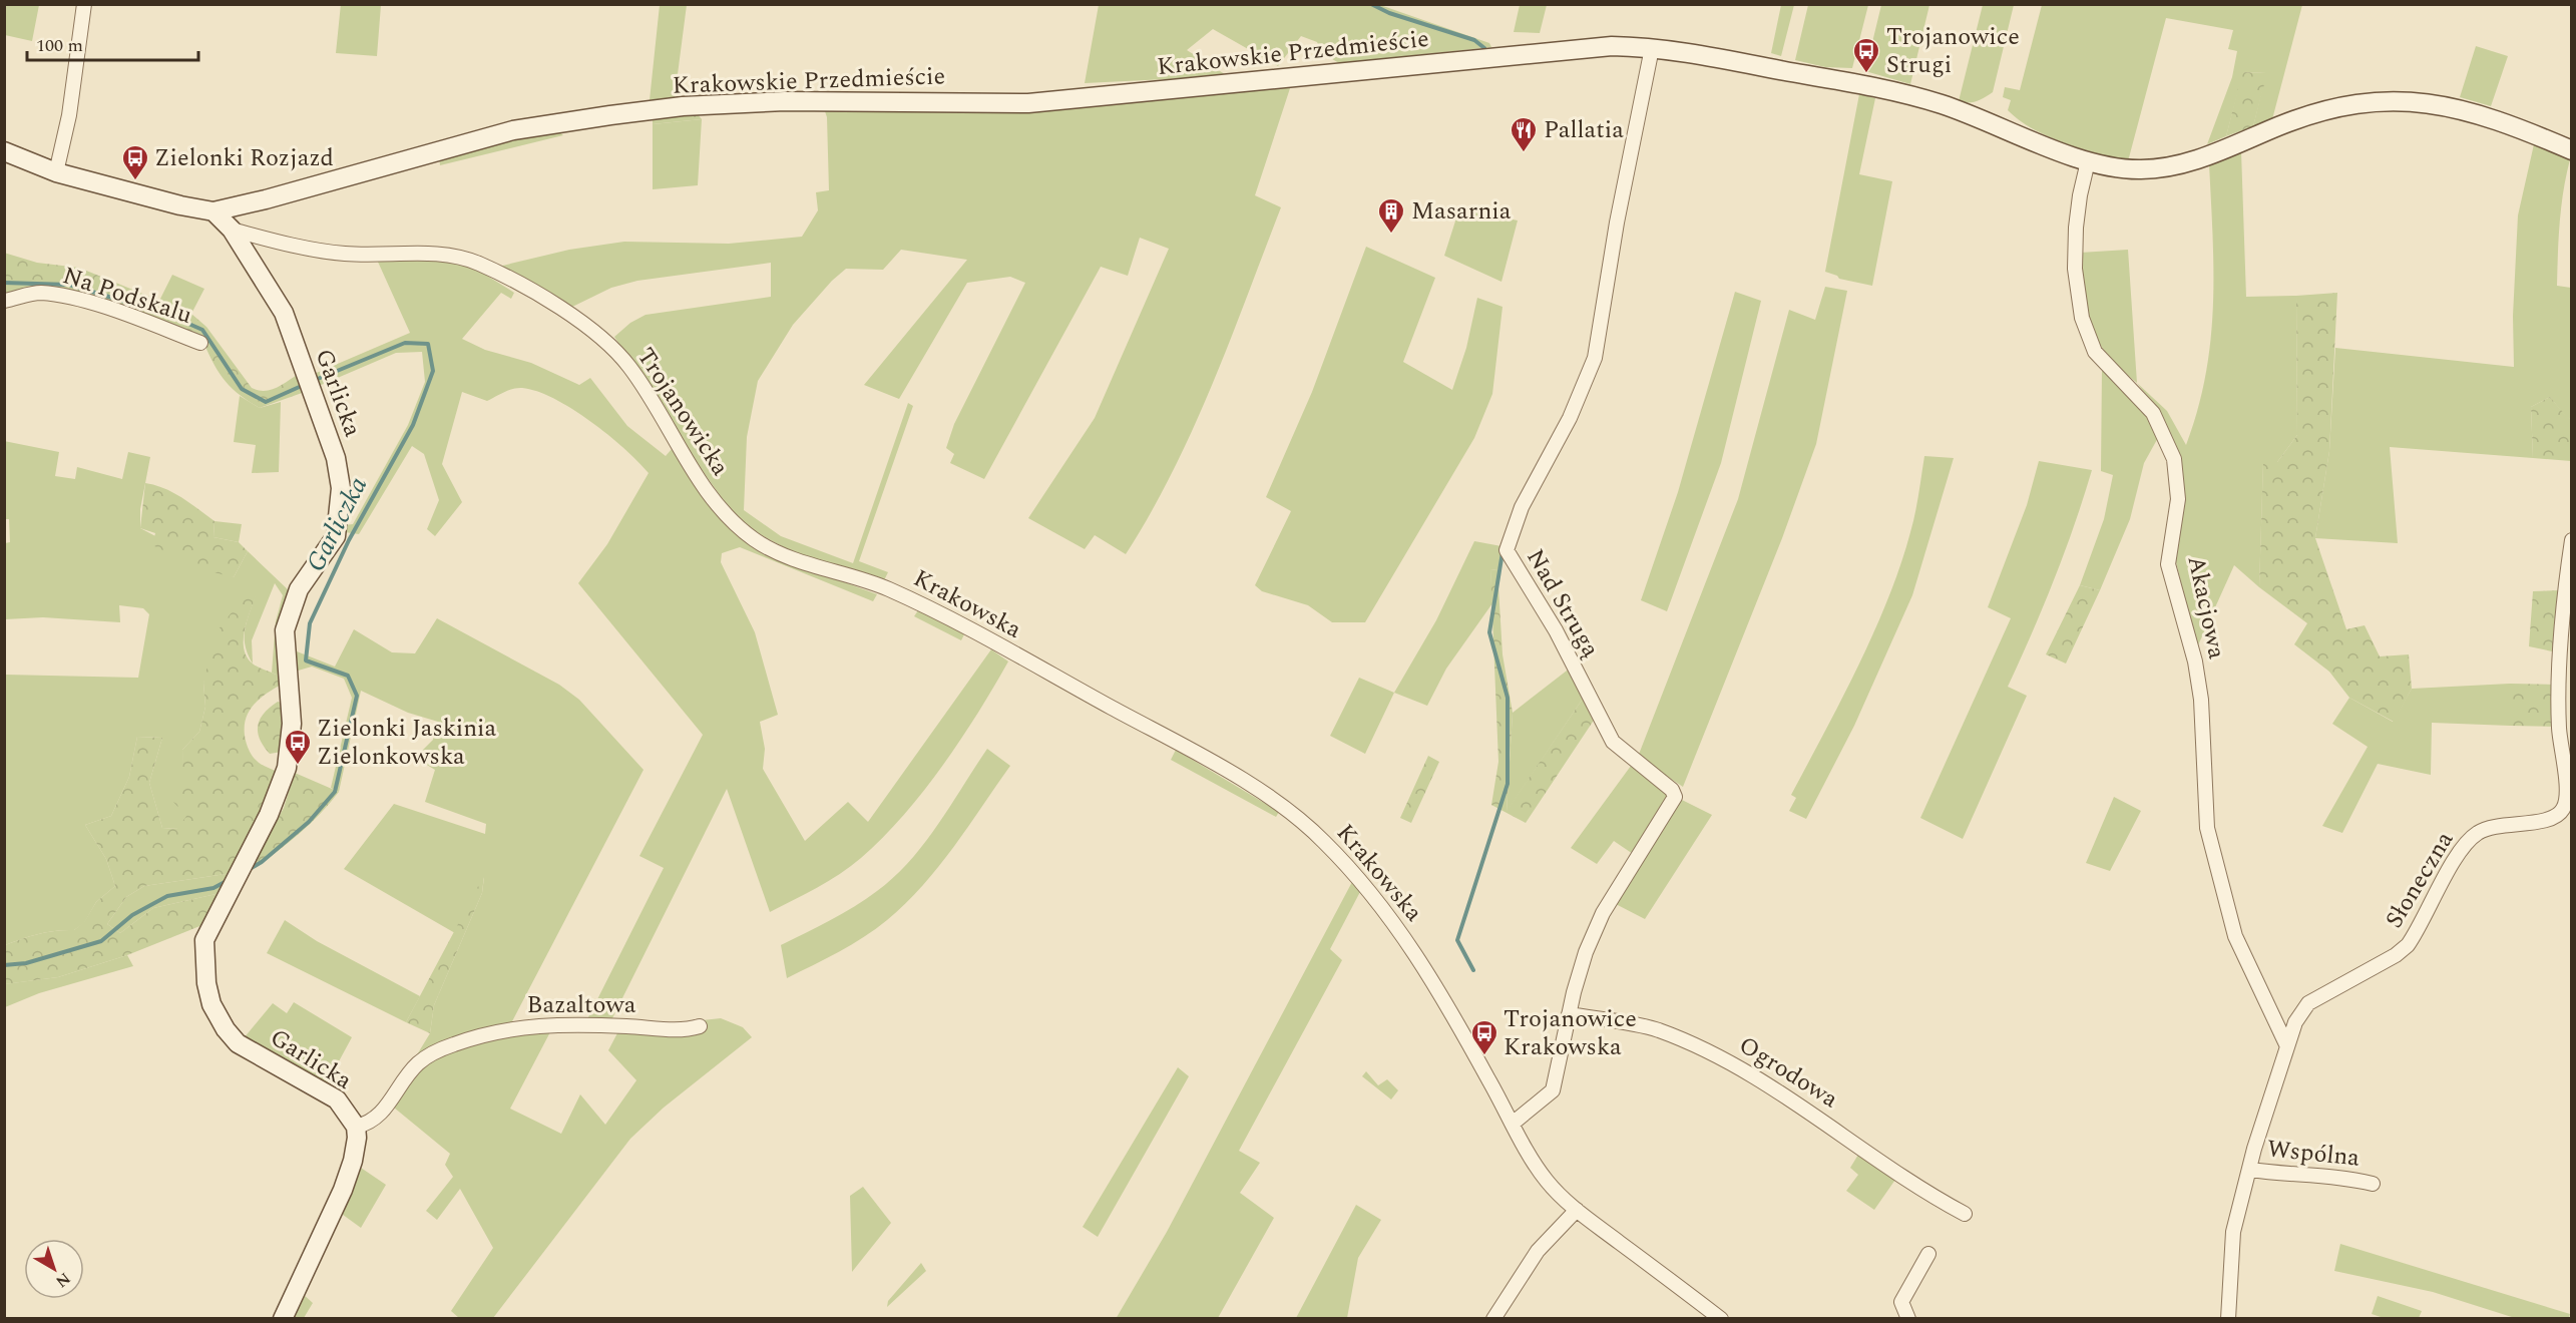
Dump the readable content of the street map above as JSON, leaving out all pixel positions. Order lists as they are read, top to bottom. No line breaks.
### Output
{"streets":{"main road":["Krakowskie Przedmieście","Garlicka"],"street":["Na Podskalu","Trojanowicka","Nad Strugą","Krakowska","Akacjowa","Słoneczna","Bazaltowa","Ogrodowa","Wspólna"]},"crossings":[["Krakowskie Przedmieście","Garlicka"],["Krakowskie Przedmieście","Nad Strugą"],["Krakowskie Przedmieście","Akacjowa"],["Garlicka","Trojanowicka"],["Garlicka","Bazaltowa"],["Trojanowicka","Krakowska"],["Nad Strugą","Krakowska"],["Nad Strugą","Ogrodowa"],["Akacjowa","Słoneczna"],["Słoneczna","Wspólna"]],"water":["Garliczka"],"places":{"bus stop":["Trojanowice Strugi","Zielonki Rozjazd","Zielonki Jaskinia Zielonkowska","Trojanowice Krakowska"],"restaurant":["Pallatia"],"building":["Masarnia"]},"scale_bar":"100 m","north":"bottom right"}
